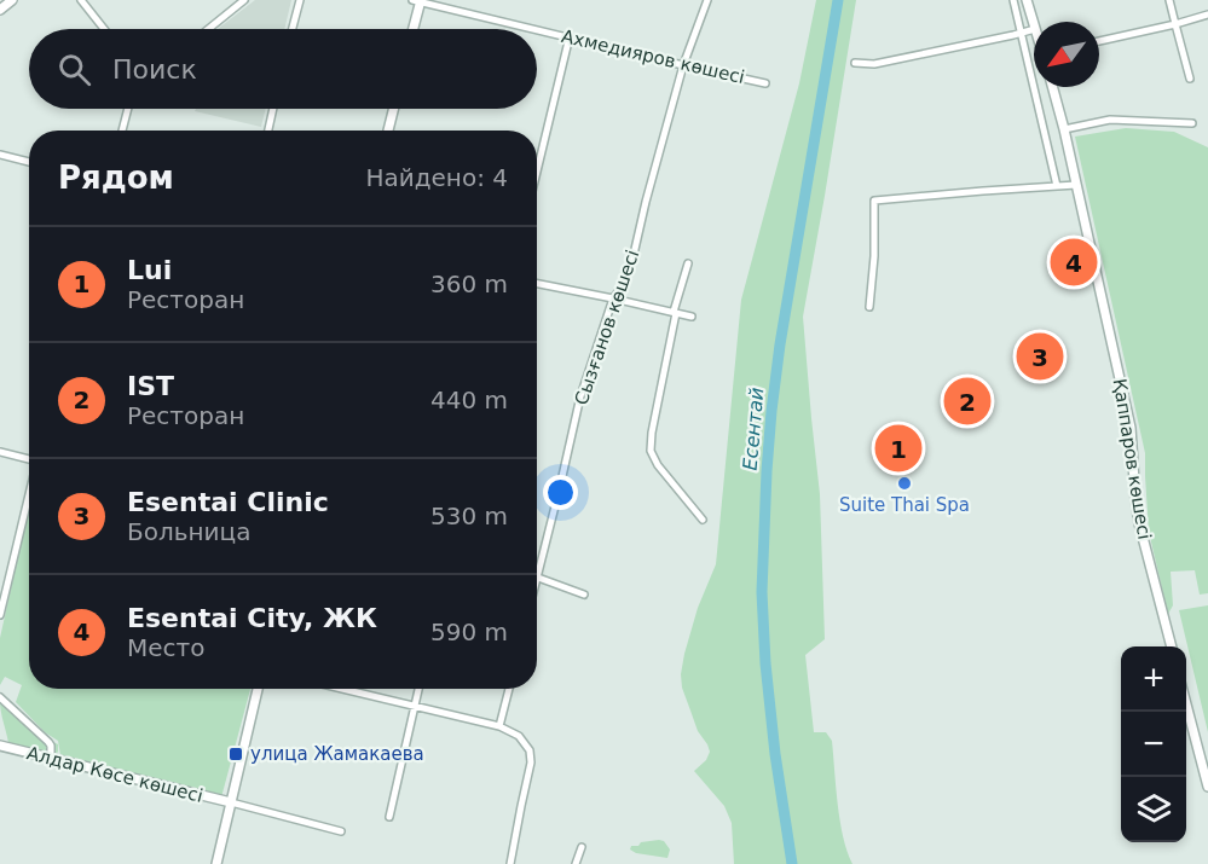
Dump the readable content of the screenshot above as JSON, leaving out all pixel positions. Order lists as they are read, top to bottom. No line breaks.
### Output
{"streets":{"street":["Ахмедияров көшесі","Сызғанов көшесі","Қаппаров көшесі","Алдар Көсе көшесі"]},"crossings":[["Ахмедияров көшесі","Сызғанов көшесі"]],"water":["Есентай"],"places":{"other":["Suite Thai Spa"],"transit":["улица Жамакаева"]},"north":"bottom left","page":{"search":"Поиск","heading":["Рядом","Найдено: 4"],"list":[{"mark":"1","name":"Lui","note":"Ресторан","value":"360 m"},{"mark":"2","name":"IST","note":"Ресторан","value":"440 m"},{"mark":"3","name":"Esentai Clinic","note":"Больница","value":"530 m"},{"mark":"4","name":"Esentai City, ЖК","note":"Место","value":"590 m"}],"pins":["4","3","2","1"],"map_buttons":["+","−"]}}
